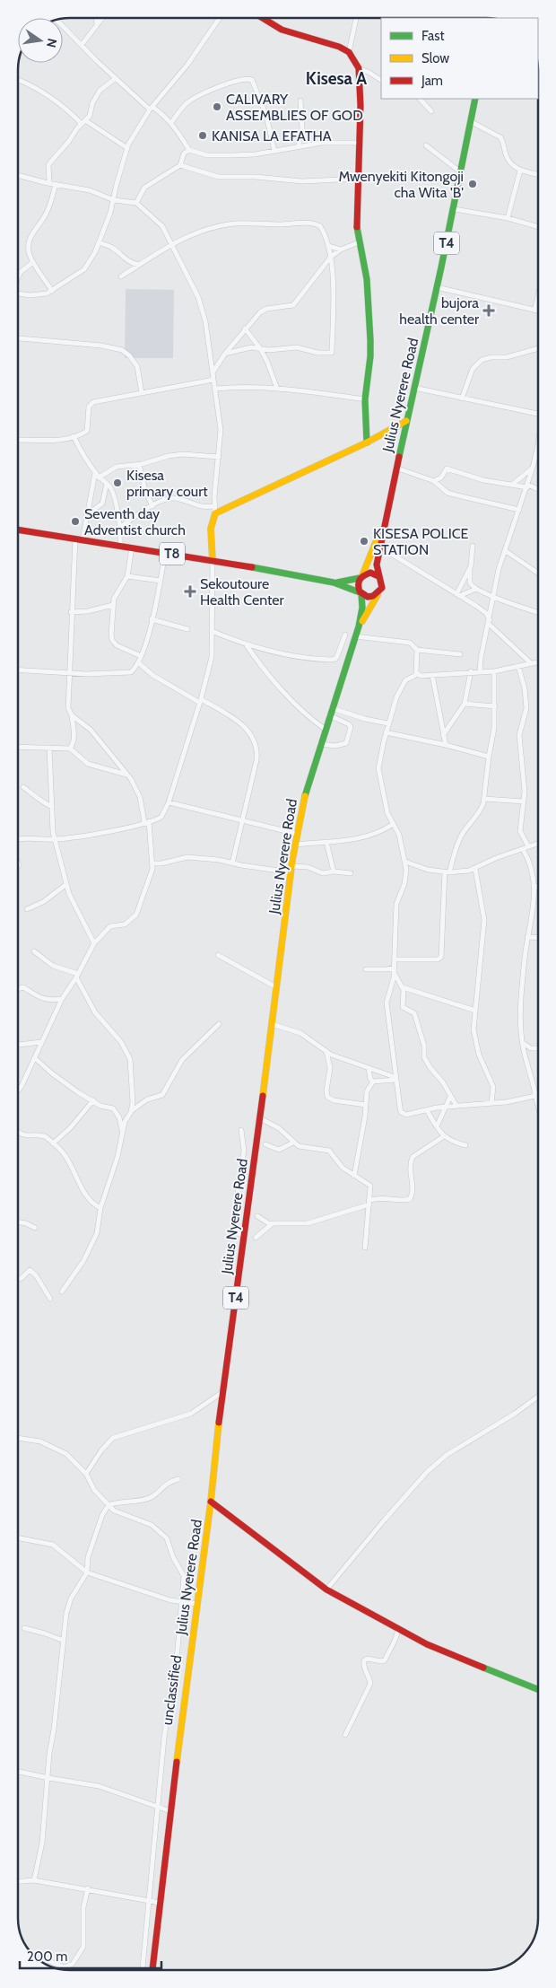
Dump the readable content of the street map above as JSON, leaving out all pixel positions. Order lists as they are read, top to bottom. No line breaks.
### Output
{"streets":{"main road":["T4","Julius Nyerere Road","T8"],"street":["unclassified"]},"crossings":[["Julius Nyerere Road","T8"]],"districts":["Kisesa A"],"places":{"other":["CALIVARY ASSEMBLIES OF GOD","KANISA LA EFATHA","Mwenyekiti Kitongoji cha Wita 'B'","Kisesa primary court","Seventh day Adventist church","KISESA POLICE STATION"],"health":["bujora health center","Sekoutoure Health Center"]},"legend":["Fast","Slow","Jam"],"scale_bar":"200 m","north":"right"}
